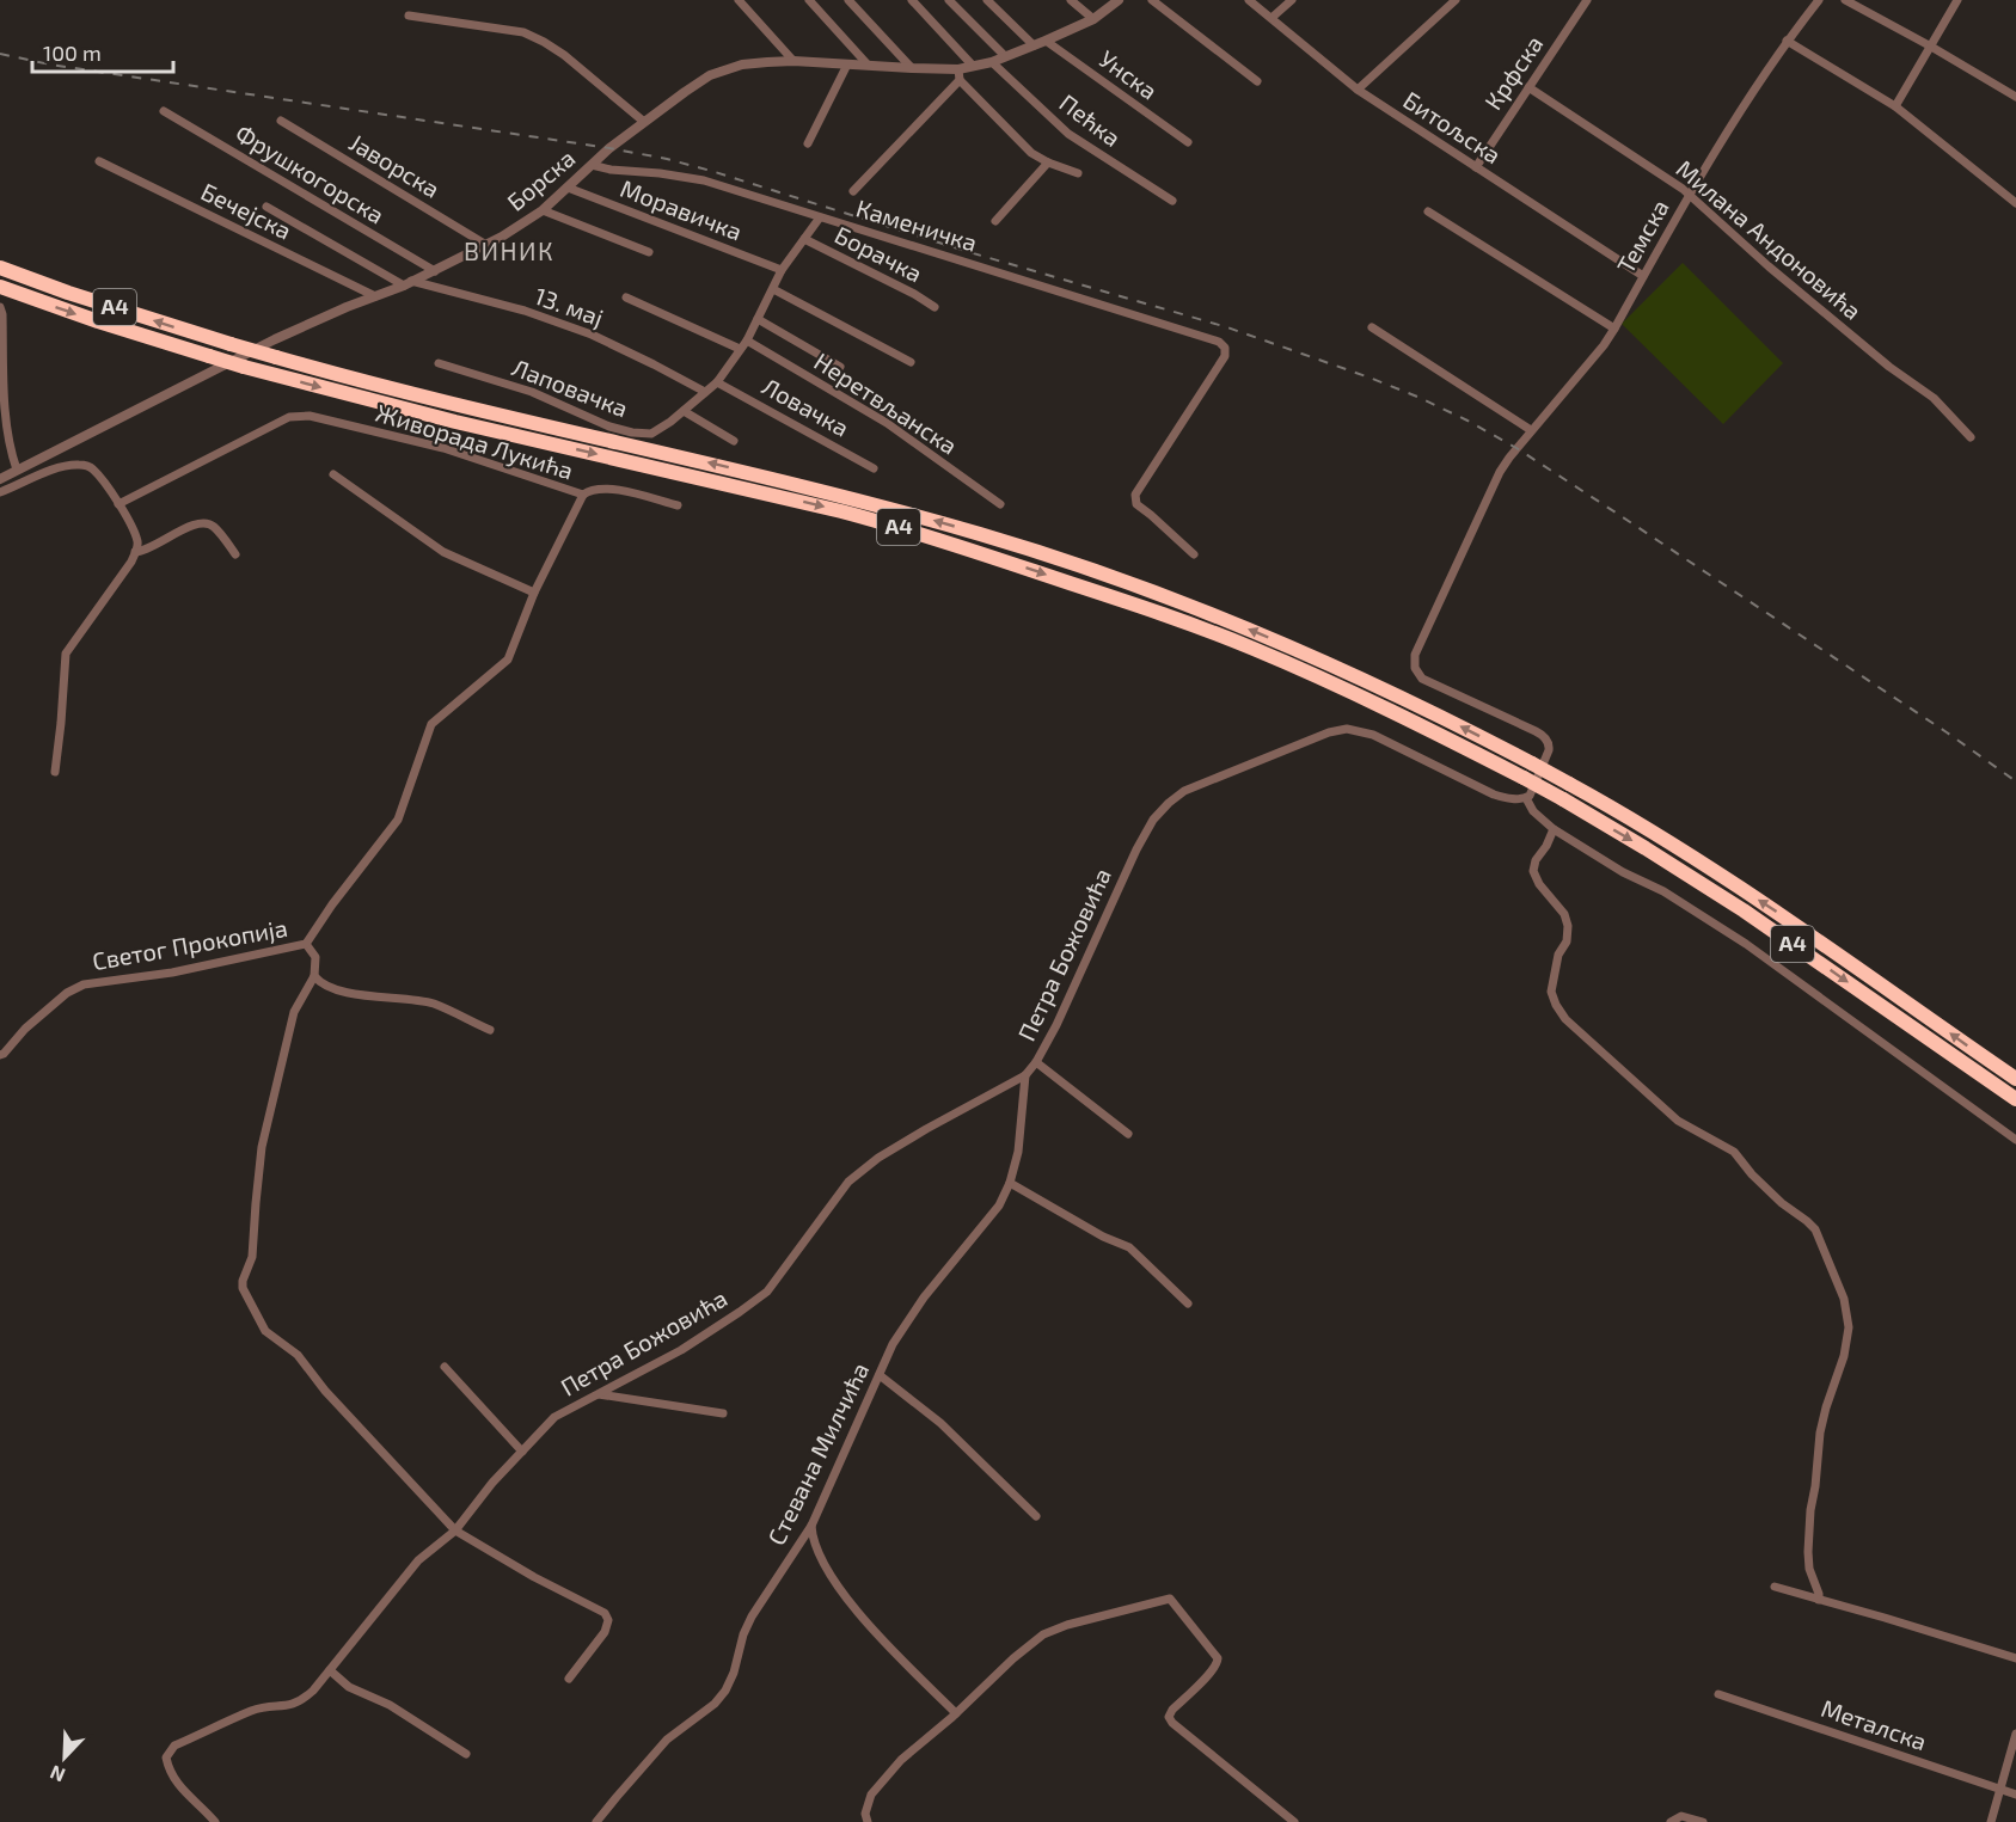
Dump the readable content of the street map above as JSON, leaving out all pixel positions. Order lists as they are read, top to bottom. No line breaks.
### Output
{"streets":{"highway":["A4"],"street":["Крфска","Унска","Пећка","Битољска","Јаворска","Фрушкогорска","Борска","Моравичка","Бечејска","Каменичка","Темска","Милана Андоновића","Борачка","13. мај","Лаповачка","Неретвљанска","Ловачка","Живорада Лукића","Светог Прокопија","Петра Божовића","Стевана Милчића","Металска"]},"crossings":[["Крфска","Битољска"],["Крфска","Милана Андоновића"],["Унска","Борска"],["Пећка","Борска"],["Битољска","Темска"],["Јаворска","Борска"],["Фрушкогорска","Борска"],["Борска","Моравичка"],["Борска","Бечејска"],["Борска","Каменичка"],["Борска","13. мај"],["Моравичка","Лаповачка"],["Каменичка","Лаповачка"],["Темска","Милана Андоновића"],["Темска","Петра Божовића"],["Борачка","Лаповачка"],["13. мај","Лаповачка"],["Лаповачка","Неретвљанска"],["Лаповачка","Ловачка"],["Живорада Лукића","Светог Прокопија"],["Петра Божовића","Стевана Милчића"]],"districts":["ВИНИК"],"scale_bar":"100 m","north":"bottom left"}
